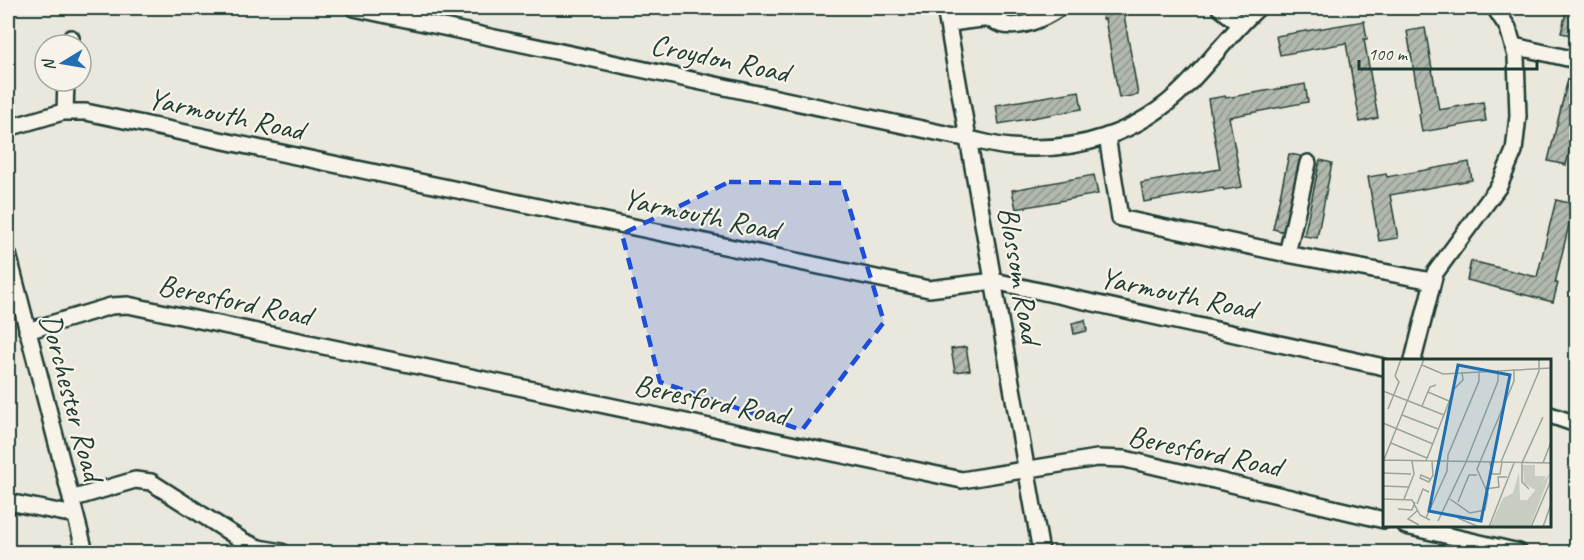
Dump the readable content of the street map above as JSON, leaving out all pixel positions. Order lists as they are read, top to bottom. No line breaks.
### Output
{"streets":{"street":["Croydon Road","Yarmouth Road","Blossom Road","Beresford Road","Dorchester Road"]},"crossings":[["Croydon Road","Blossom Road"],["Yarmouth Road","Blossom Road"],["Blossom Road","Beresford Road"],["Beresford Road","Dorchester Road"]],"scale_bar":"100 m","north":"left"}
